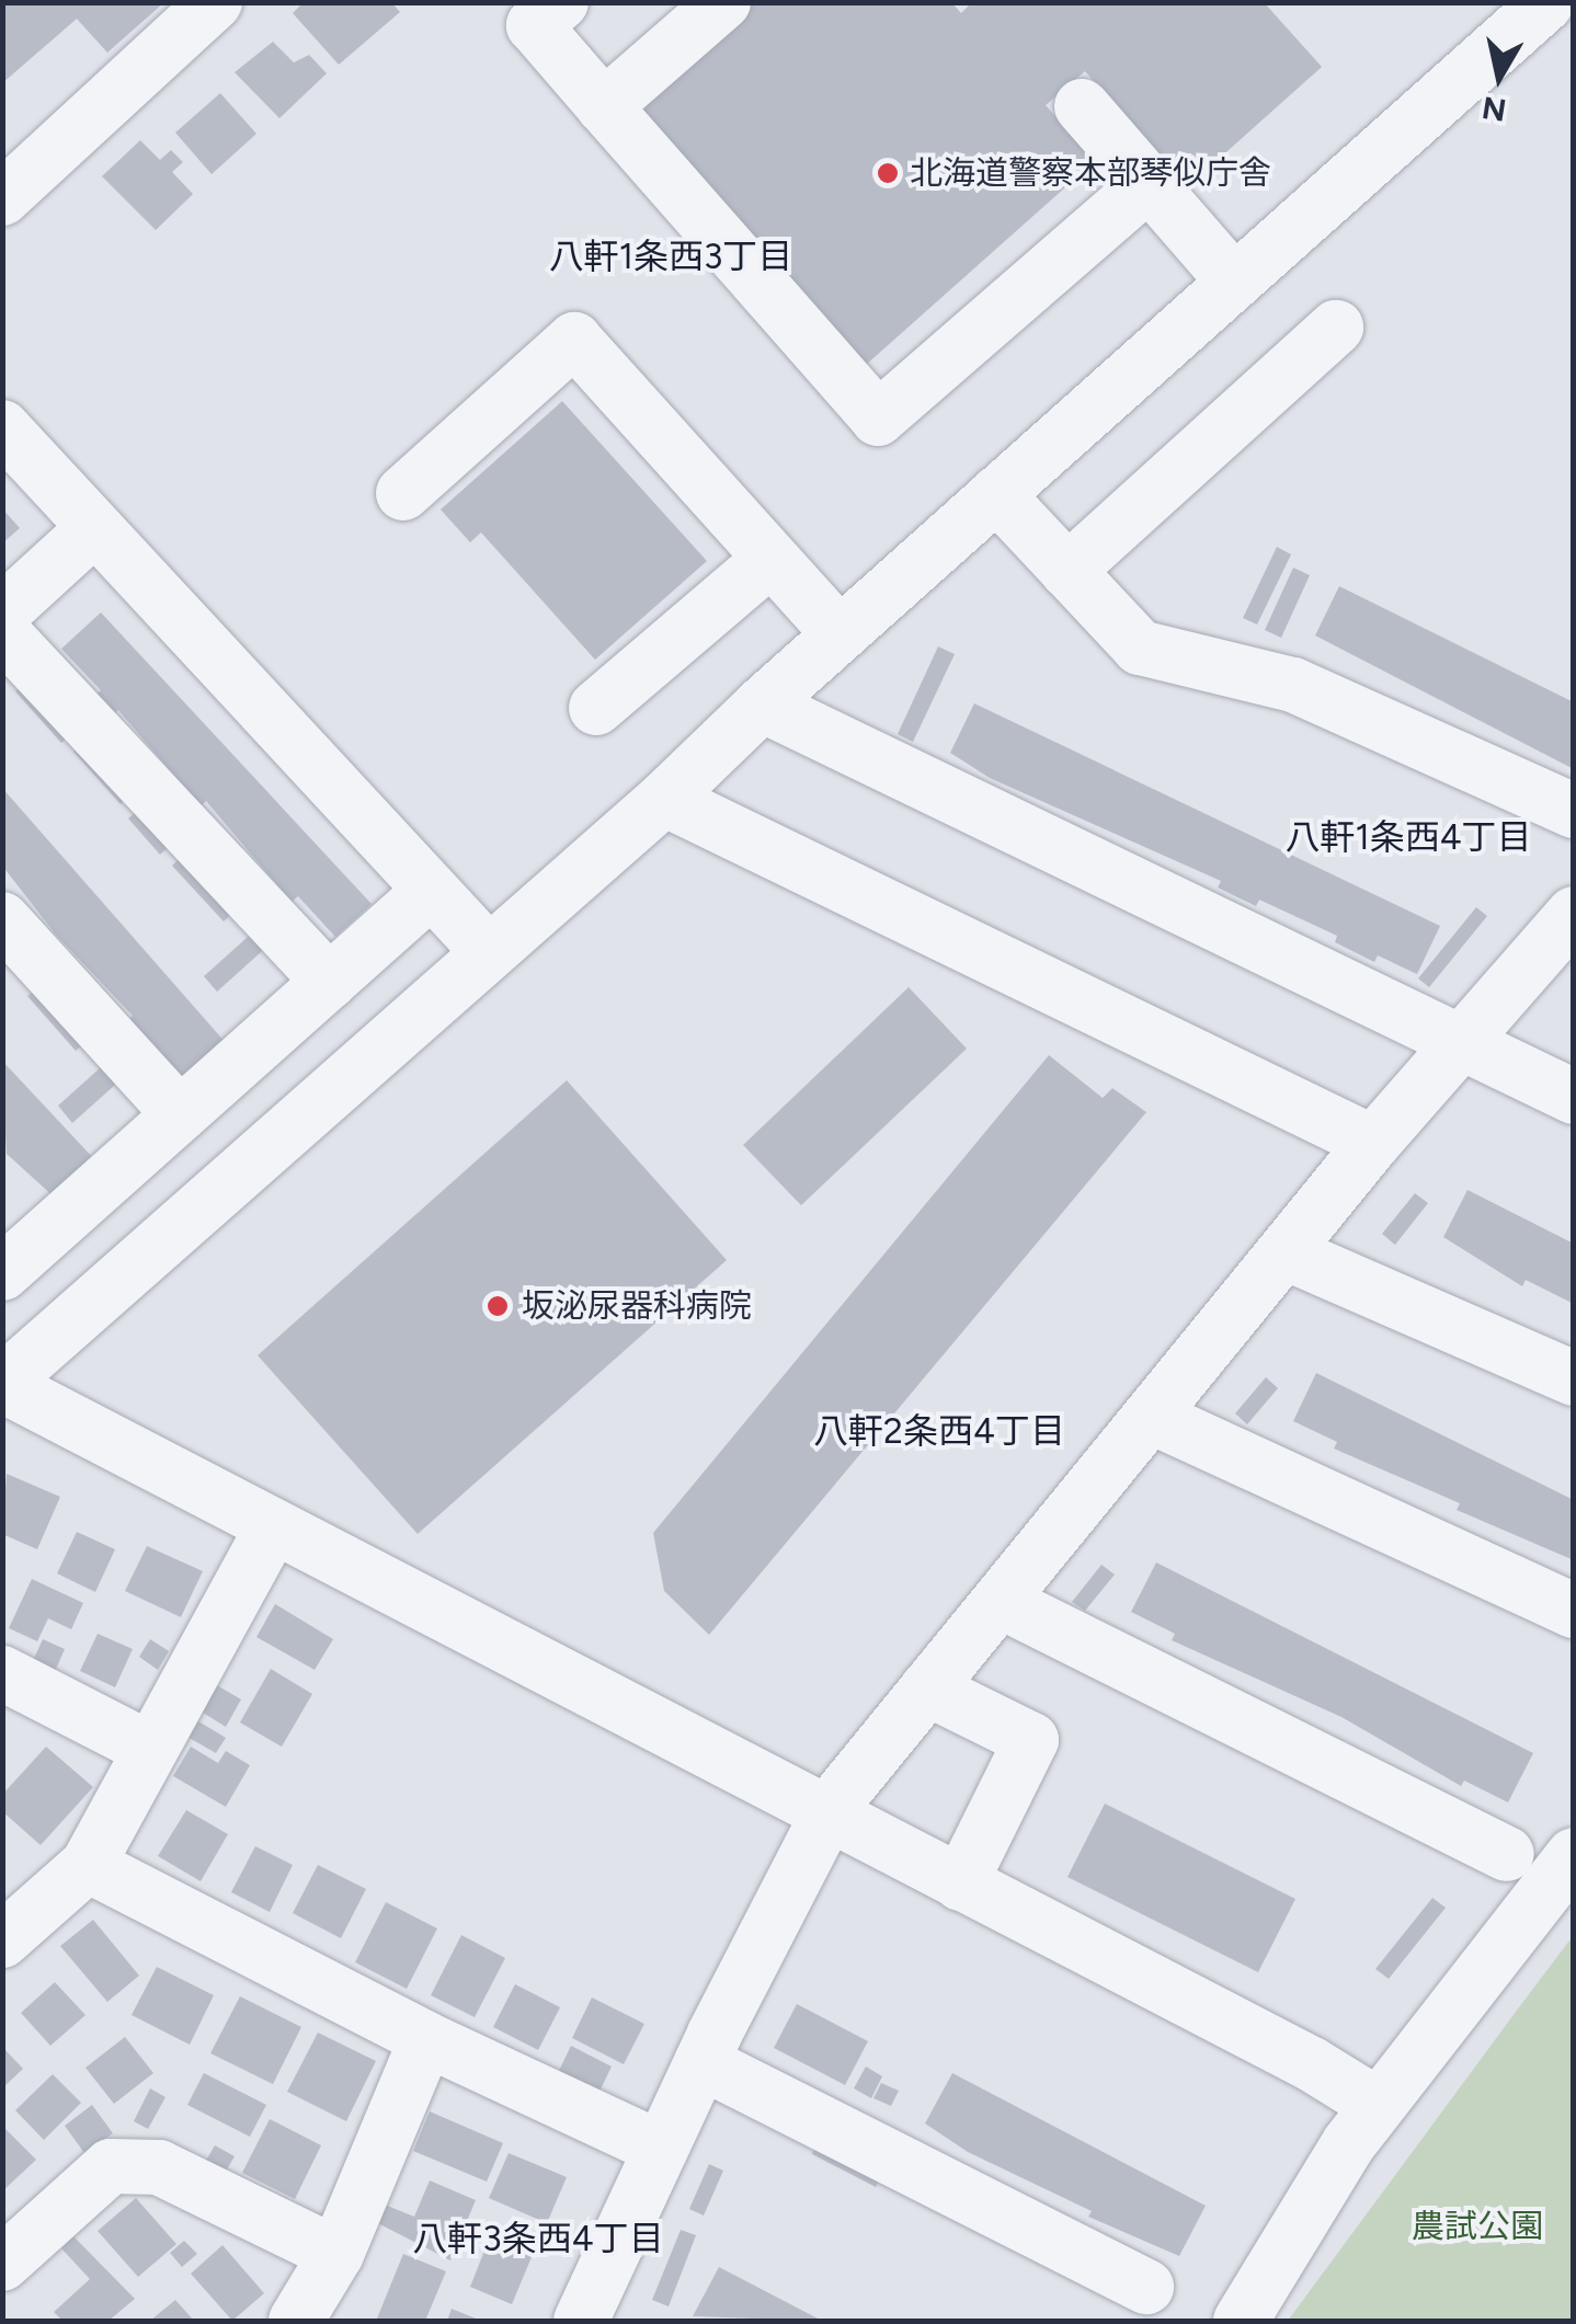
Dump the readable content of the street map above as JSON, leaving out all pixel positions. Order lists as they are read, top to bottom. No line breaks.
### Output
{"districts":["八軒1条西3丁目","八軒1条西4丁目","八軒2条西4丁目","八軒3条西4丁目"],"parks":["農試公園"],"places":["北海道警察本部琴似庁舎","坂泌尿器科病院"],"north":"bottom"}
